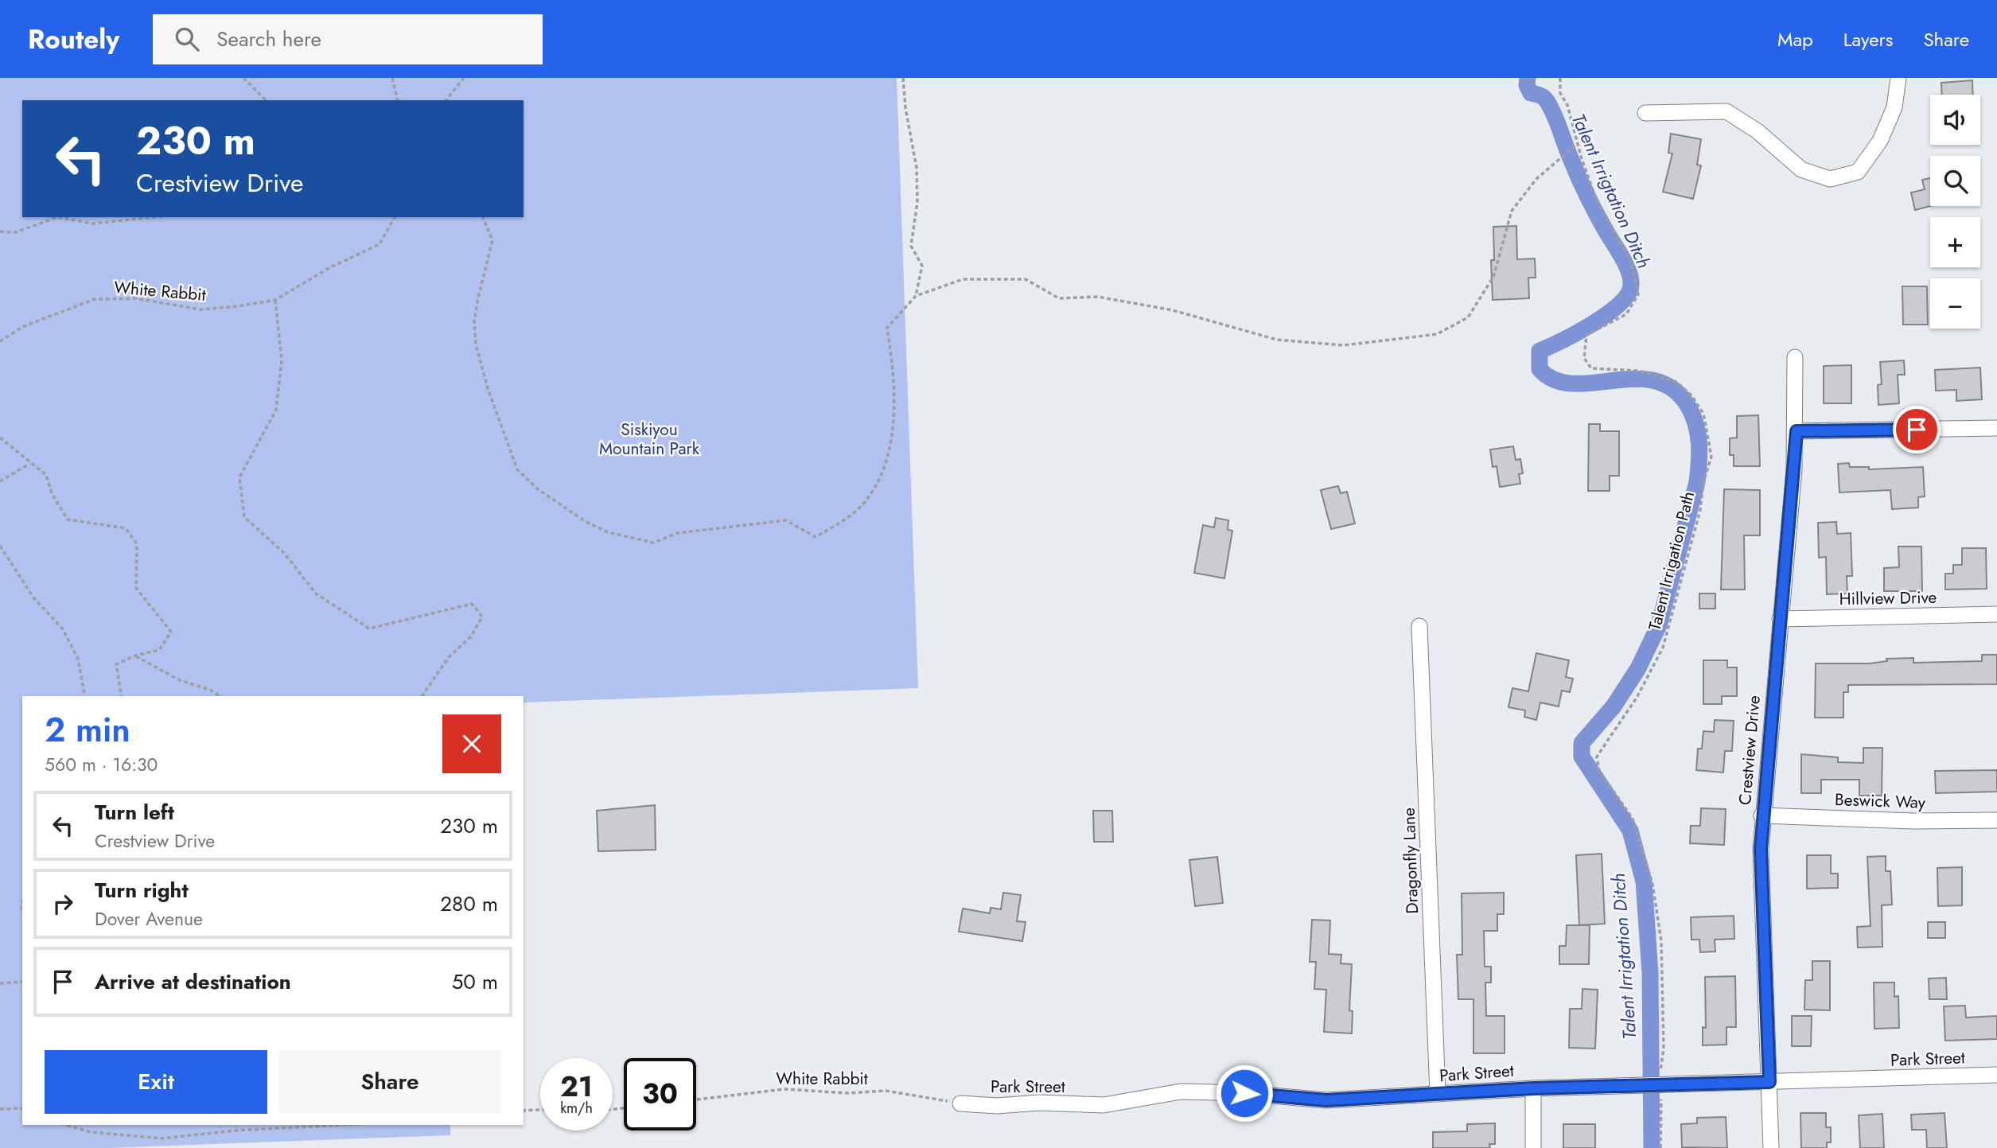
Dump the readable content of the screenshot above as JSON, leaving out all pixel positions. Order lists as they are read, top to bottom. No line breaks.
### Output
{"streets":{"street":["Hillview Drive","Crestview Drive","Beswick Way","Dragonfly Lane","Park Street"],"path":["White Rabbit","Talent Irrigation Path"]},"crossings":[["White Rabbit","Park Street"],["Talent Irrigation Path","Park Street"],["Hillview Drive","Crestview Drive"],["Crestview Drive","Beswick Way"],["Crestview Drive","Park Street"],["Dragonfly Lane","Park Street"]],"water":["Talent Irrigtation Ditch"],"parks":["Siskiyou Mountain Park"],"page":{"header":"Routely","search":"Search here","nav":["Map","Layers","Share"],"map_buttons":["+","−"],"turn":["230 m","Crestview Drive"],"heading":["2 min","560 m · 16:30"],"list":[{"name":"Turn left","note":"Crestview Drive","value":"230 m"},{"name":"Turn right","note":"Dover Avenue","value":"280 m"},{"name":"Arrive at destination","value":"50 m"}],"buttons":["Exit","Share"],"speed":"21 km/h","limit":"30"}}
